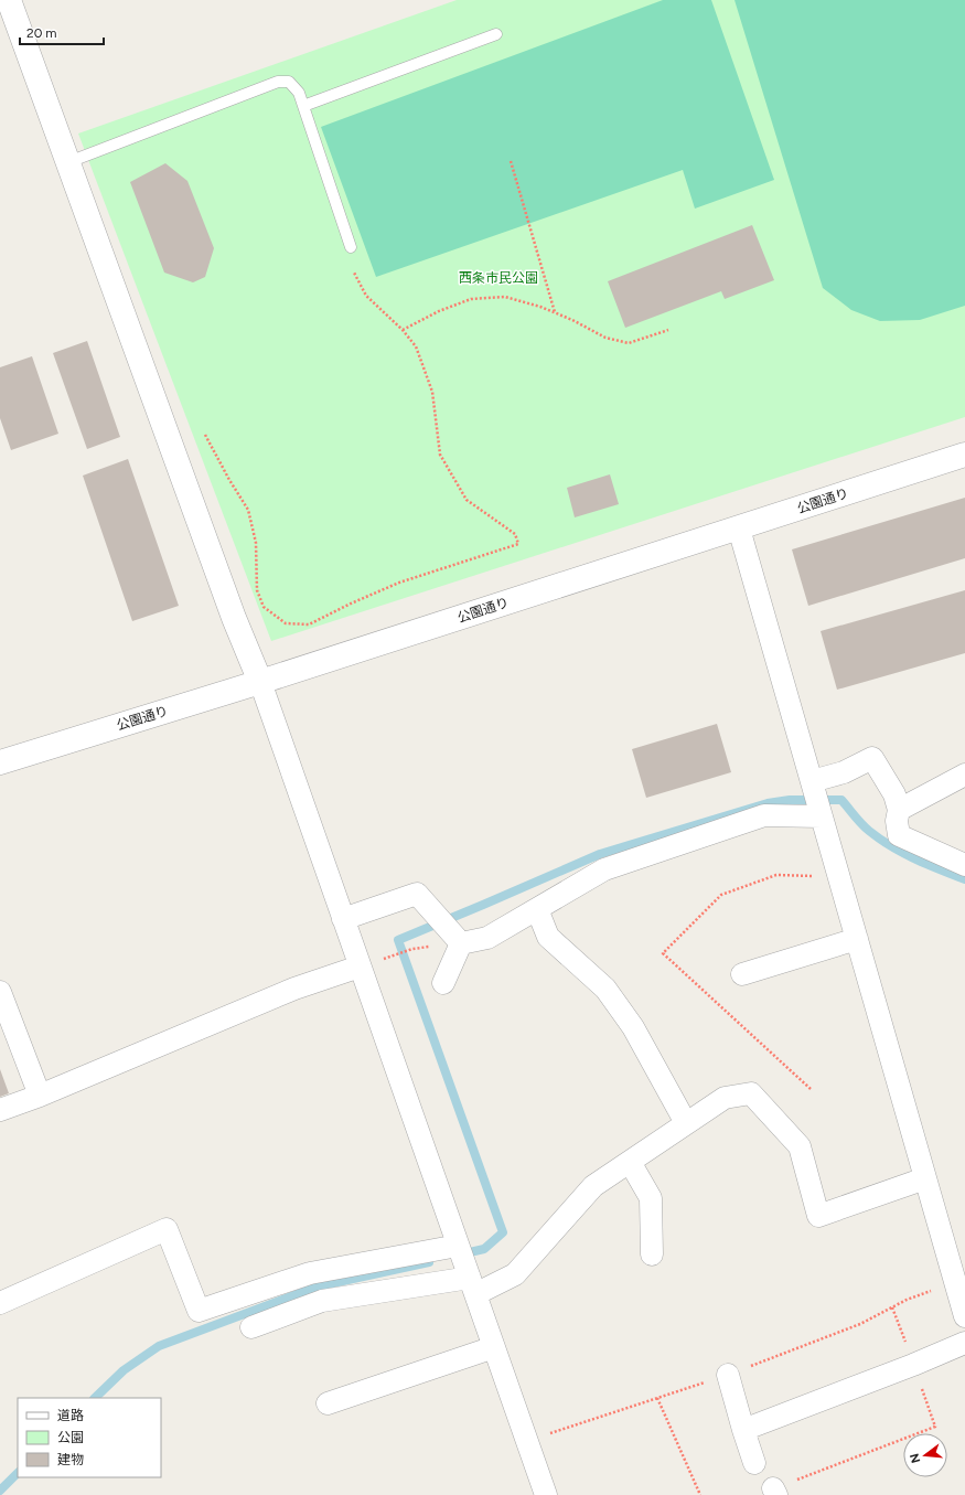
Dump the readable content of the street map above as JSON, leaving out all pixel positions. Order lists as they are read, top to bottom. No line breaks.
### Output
{"streets":{"street":["公園通り"]},"parks":["西条市民公園"],"legend":["道路","公園","建物"],"scale_bar":"20 m","north":"left"}
